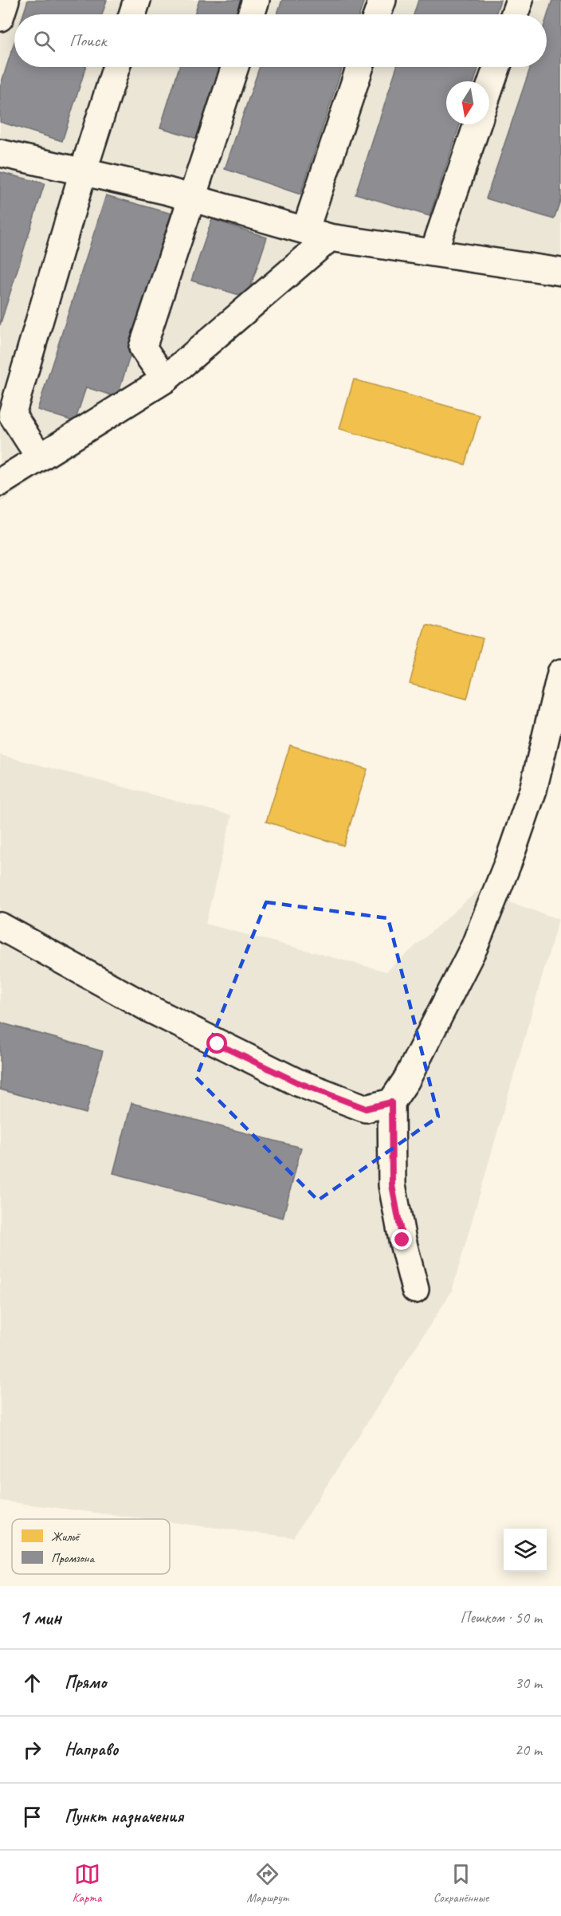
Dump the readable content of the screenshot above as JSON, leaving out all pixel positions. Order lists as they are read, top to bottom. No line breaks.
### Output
{"legend":["Жильё","Промзона"],"north":"bottom","page":{"search":"Поиск","heading":["1 мин","Пешком · 50 m"],"list":[["Прямо","30 m"],["Направо","20 m"],"Пункт назначения"],"nav":["Карта","Маршрут","Сохранённые"]}}
